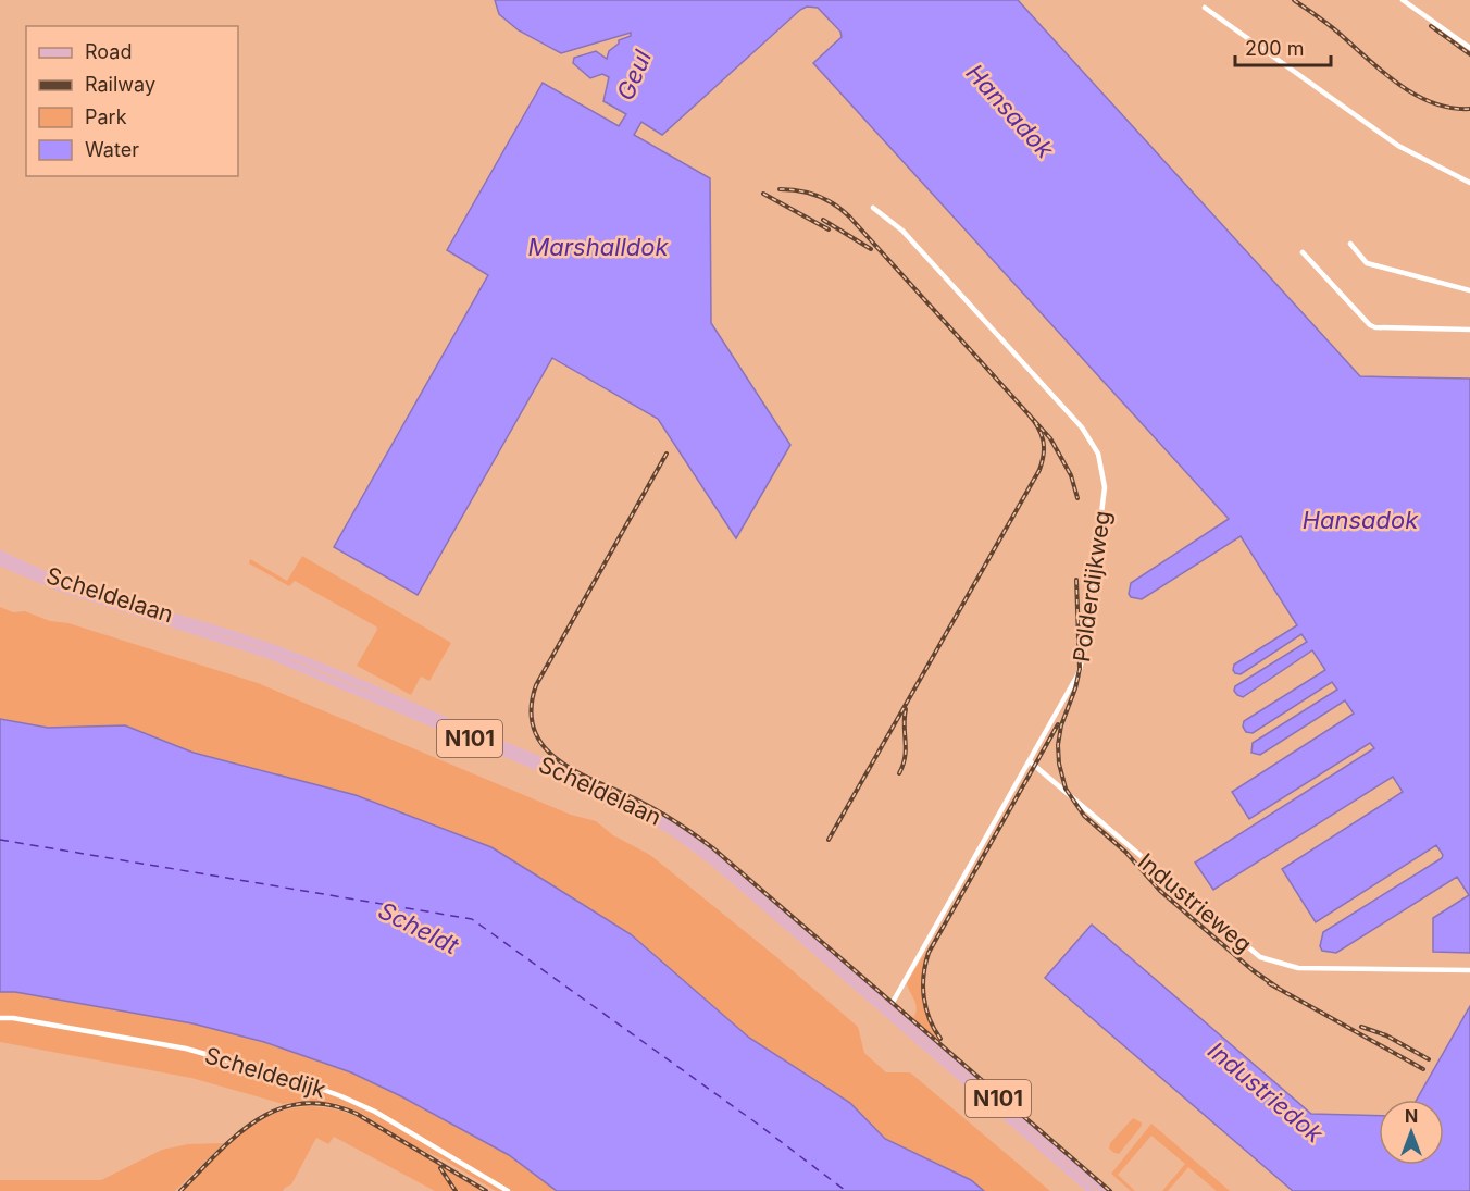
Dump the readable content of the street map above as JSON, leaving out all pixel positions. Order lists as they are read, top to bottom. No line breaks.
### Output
{"streets":{"main road":["Scheldelaan","N101"],"street":["Polderdijkweg","Industrieweg","Scheldedijk"]},"crossings":[["Polderdijkweg","Scheldelaan"],["Polderdijkweg","Industrieweg"]],"water":["Geul","Hansadok","Marshalldok","Scheldt","Industriedok"],"legend":["Road","Railway","Park","Water"],"scale_bar":"200 m","north":"top"}
